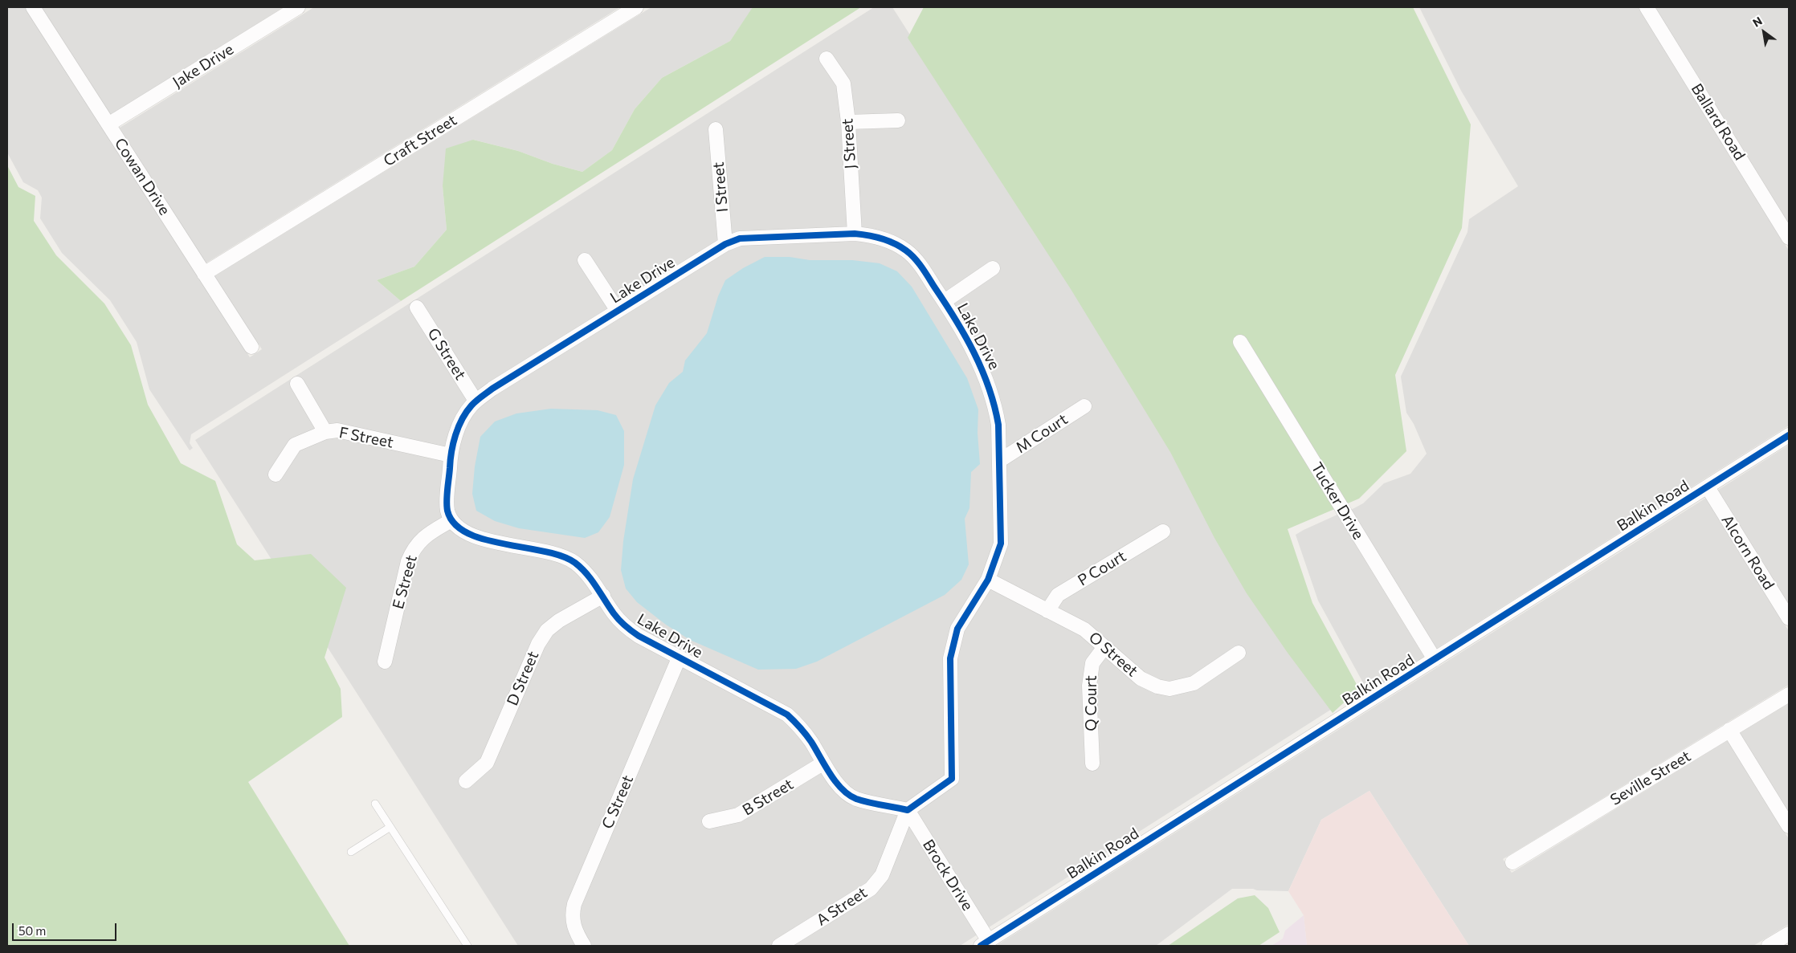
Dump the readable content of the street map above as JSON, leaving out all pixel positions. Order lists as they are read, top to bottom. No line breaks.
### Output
{"streets":{"street":["Jake Drive","Ballard Road","Craft Street","J Street","Cowan Drive","I Street","Lake Drive","G Street","M Court","F Street","Tucker Drive","Balkin Road","Alcorn Road","P Court","E Street","O Street","D Street","Q Court","Seville Street","B Street","C Street","Brock Drive","A Street"]},"crossings":[["Jake Drive","Cowan Drive"],["Craft Street","Cowan Drive"],["J Street","Lake Drive"],["I Street","Lake Drive"],["Lake Drive","G Street"],["Lake Drive","M Court"],["Lake Drive","F Street"],["Lake Drive","E Street"],["Lake Drive","O Street"],["Lake Drive","D Street"],["Lake Drive","B Street"],["Lake Drive","C Street"],["Lake Drive","Brock Drive"],["Lake Drive","A Street"],["Tucker Drive","Balkin Road"],["Balkin Road","Alcorn Road"],["Balkin Road","Brock Drive"],["P Court","O Street"],["O Street","Q Court"],["Brock Drive","A Street"]],"scale_bar":"50 m","north":"top left"}
